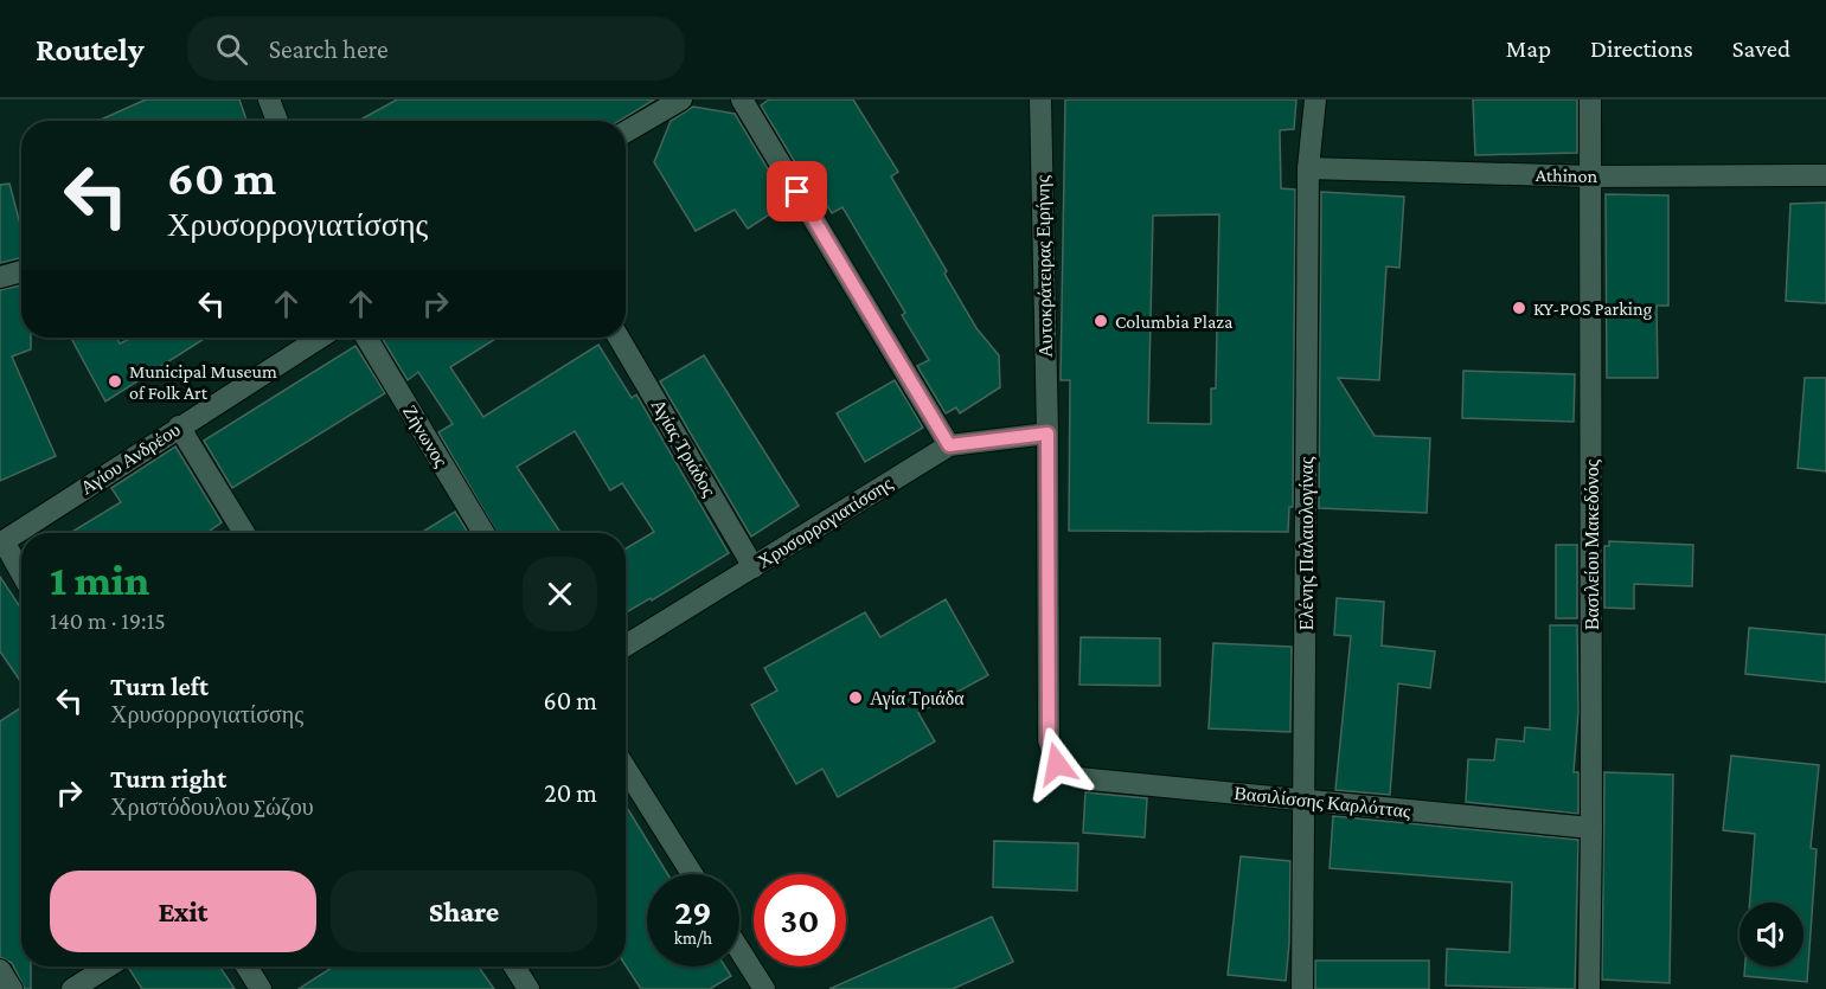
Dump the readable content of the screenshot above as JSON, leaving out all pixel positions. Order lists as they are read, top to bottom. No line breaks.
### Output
{"streets":{"street":["Athinon","Αυτοκράτειρας Ειρήνης","Ζήνωνος","Αγίας Τριάδος","Αγίου Ανδρέου","Χρυσορρογιατίσσης","Ελένης Παλαιολογίνας","Βασιλείου Μακεδόνος","Βασιλίσσης Καρλόττας"]},"crossings":[["Athinon","Ελένης Παλαιολογίνας"],["Athinon","Βασιλείου Μακεδόνος"],["Αυτοκράτειρας Ειρήνης","Χρυσορρογιατίσσης"],["Αυτοκράτειρας Ειρήνης","Βασιλίσσης Καρλόττας"],["Αγίας Τριάδος","Χρυσορρογιατίσσης"],["Ελένης Παλαιολογίνας","Βασιλίσσης Καρλόττας"],["Βασιλείου Μακεδόνος","Βασιλίσσης Καρλόττας"]],"places":["KY-POS Parking","Columbia Plaza","Municipal Museum of Folk Art","Αγία Τριάδα"],"page":{"header":"Routely","search":"Search here","nav":["Map","Directions","Saved"],"turn":["60 m","Χρυσορρογιατίσσης"],"heading":["1 min","140 m · 19:15"],"list":[{"name":"Turn left","note":"Χρυσορρογιατίσσης","value":"60 m"},{"name":"Turn right","note":"Χριστόδουλου Σώζου","value":"20 m"}],"buttons":["Exit","Share"],"speed":"29 km/h","limit":"30"}}
